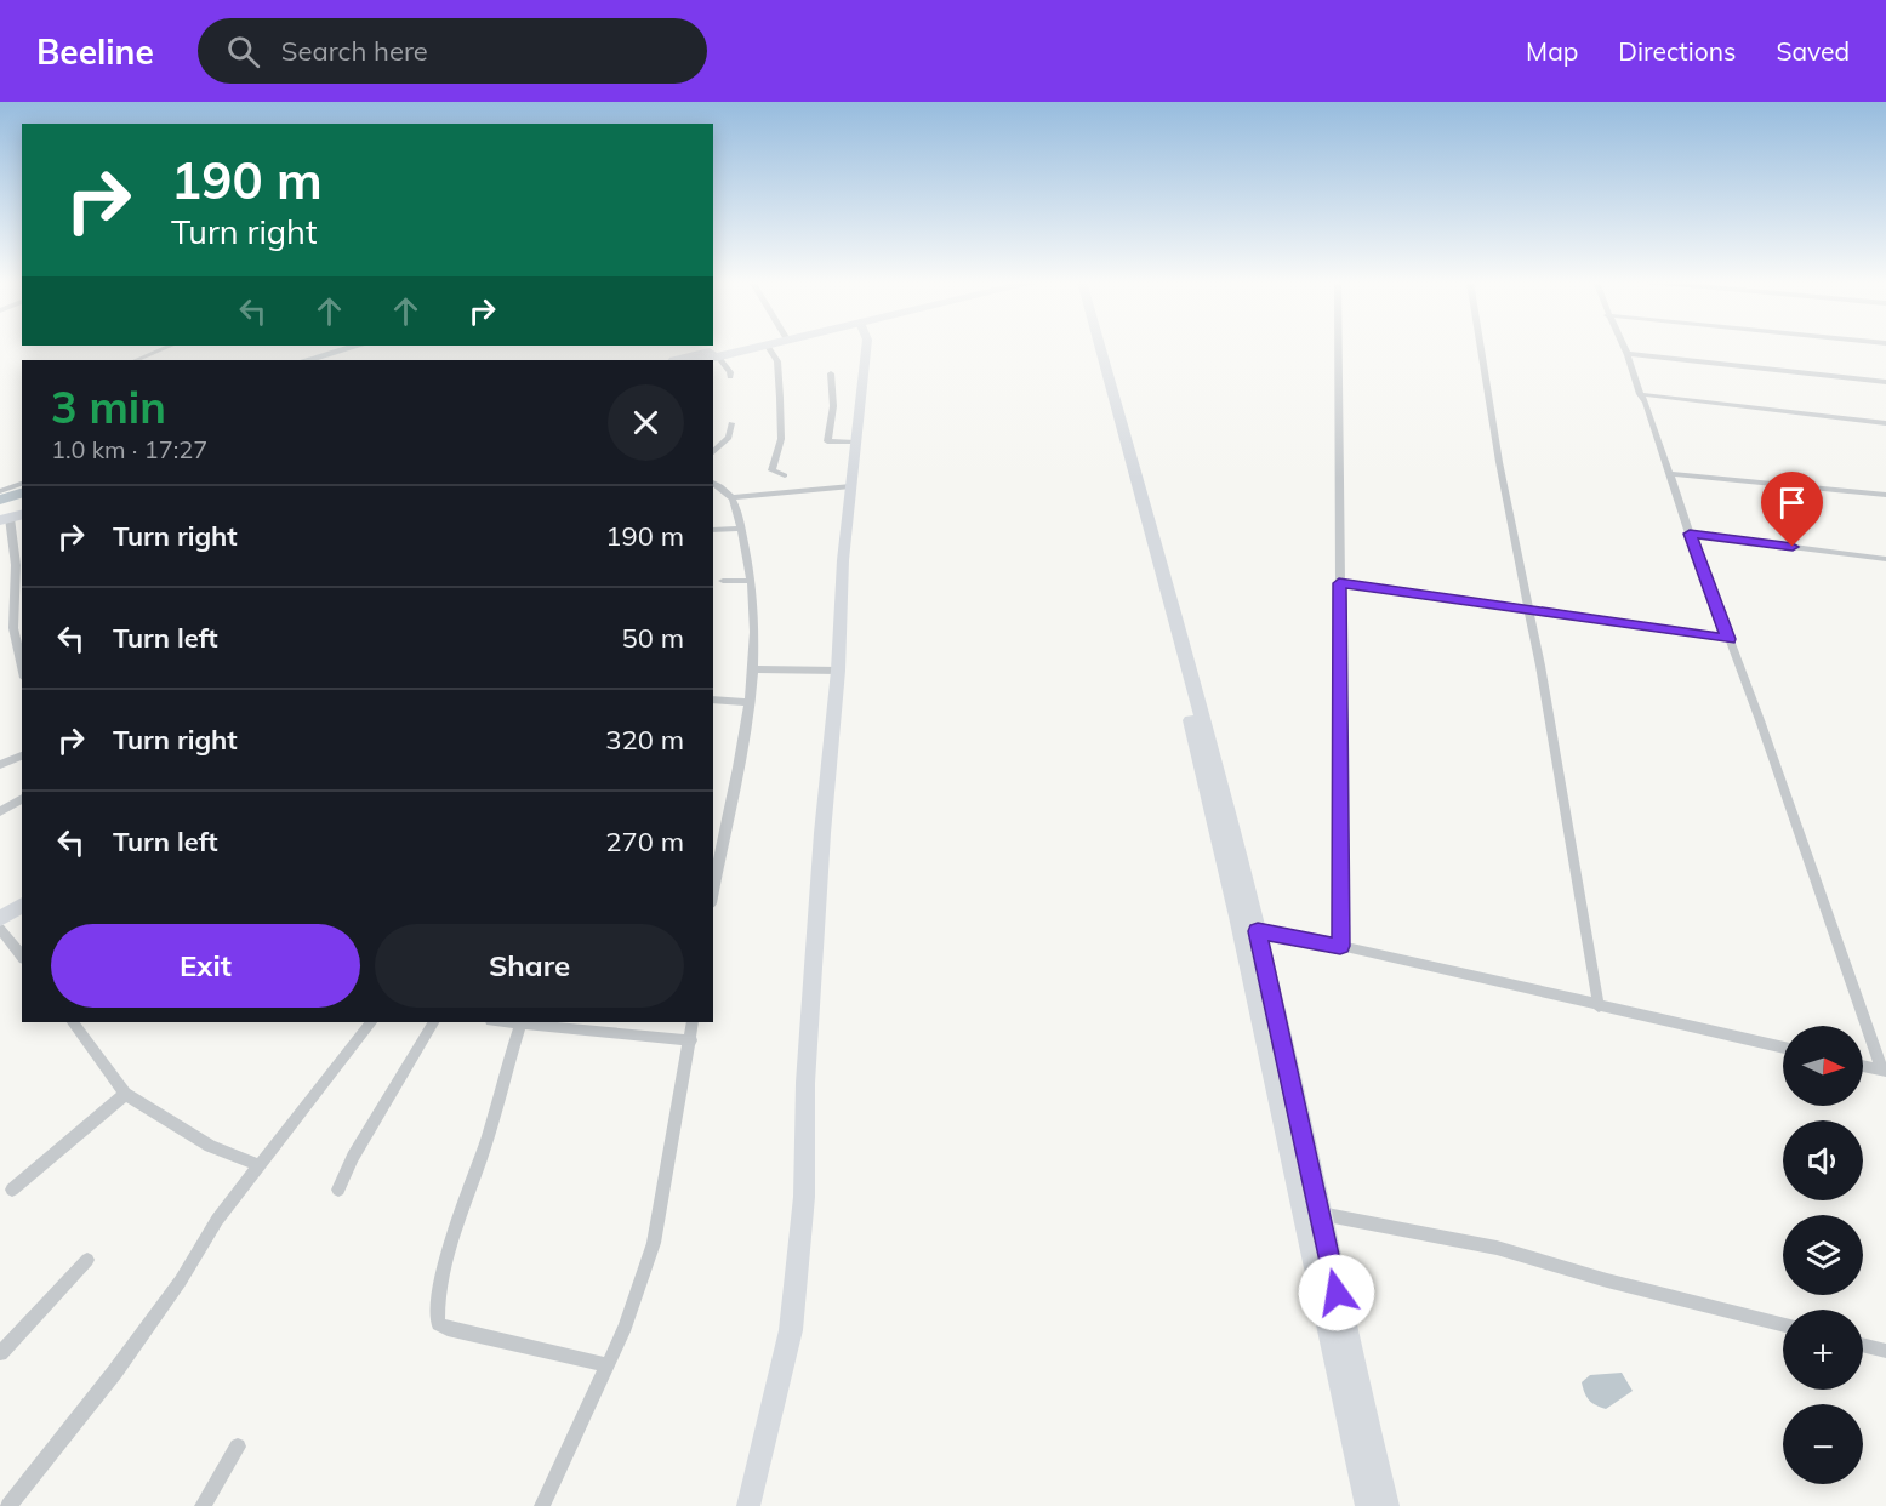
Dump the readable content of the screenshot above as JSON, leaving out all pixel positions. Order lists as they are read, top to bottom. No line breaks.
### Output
{"north":"right","page":{"header":"Beeline","search":"Search here","nav":["Map","Directions","Saved"],"turn":["190 m","Turn right"],"heading":["3 min","1.0 km · 17:27"],"list":[{"name":"Turn right","value":"190 m"},{"name":"Turn left","value":"50 m"},{"name":"Turn right","value":"320 m"},{"name":"Turn left","value":"270 m"}],"buttons":["Exit","Share"],"map_buttons":["+","−"]}}
